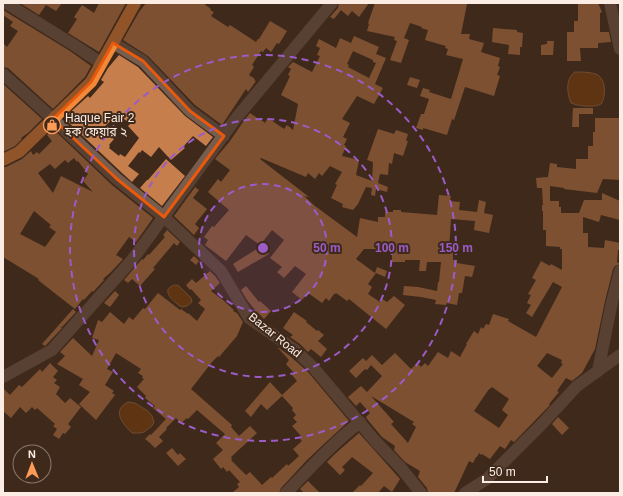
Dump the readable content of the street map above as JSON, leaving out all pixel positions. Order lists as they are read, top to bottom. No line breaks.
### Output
{"streets":{"street":["Bazar Road"]},"places":{"shop":["Haque Fair 2 হক ফেয়ার ২"]},"scale_bar":"50 m","north":"top","rings":["50 m","100 m","150 m"]}
